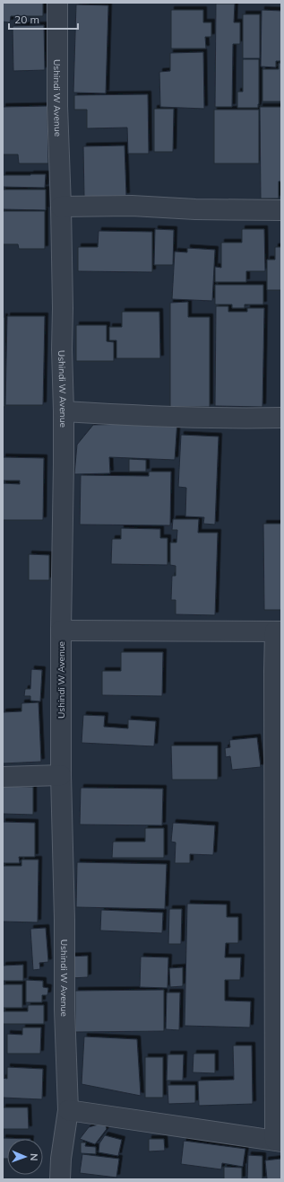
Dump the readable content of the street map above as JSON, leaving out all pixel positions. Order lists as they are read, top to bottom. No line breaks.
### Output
{"streets":{"street":["Ushindi W Avenue"]},"scale_bar":"20 m","north":"right"}
